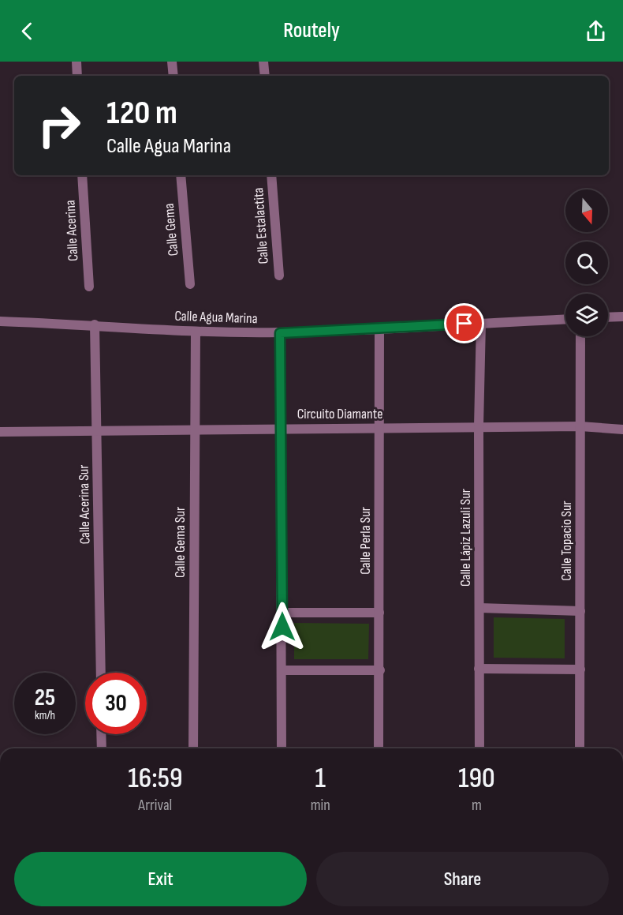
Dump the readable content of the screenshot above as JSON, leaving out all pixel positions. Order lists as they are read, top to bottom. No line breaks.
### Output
{"streets":{"street":["Calle Estalactita","Calle Gema","Calle Acerina","Calle Agua Marina","Circuito Diamante","Calle Acerina Sur","Calle Lápiz Lazuli Sur","Calle Perla Sur","Calle Topacio Sur","Calle Gema Sur"]},"crossings":[["Calle Agua Marina","Calle Acerina Sur"],["Calle Agua Marina","Calle Lápiz Lazuli Sur"],["Calle Agua Marina","Calle Perla Sur"],["Calle Agua Marina","Calle Gema Sur"],["Circuito Diamante","Calle Acerina Sur"],["Circuito Diamante","Calle Lápiz Lazuli Sur"],["Circuito Diamante","Calle Perla Sur"],["Circuito Diamante","Calle Topacio Sur"],["Circuito Diamante","Calle Gema Sur"]],"north":"bottom","page":{"header":"Routely","turn":["120 m","Calle Agua Marina"],"speed":"25 km/h","limit":"30","eta":["16:59","Arrival","1","min","190","m"],"buttons":["Exit","Share"]}}
